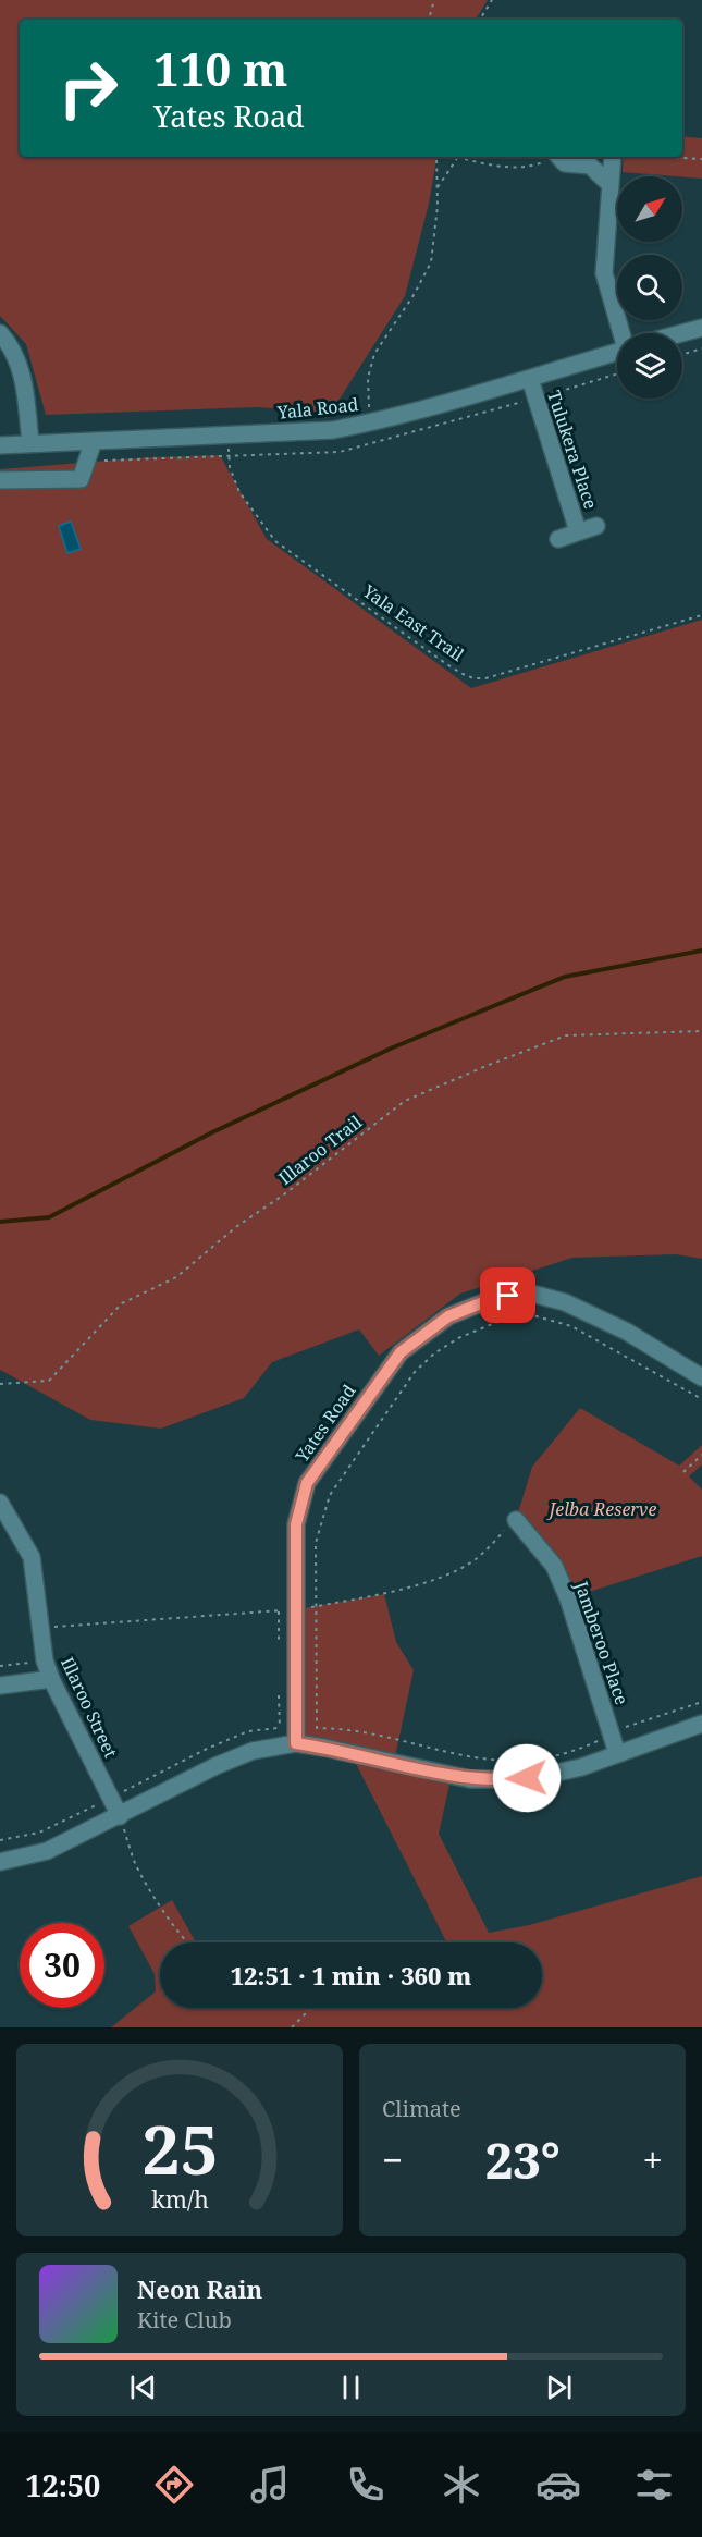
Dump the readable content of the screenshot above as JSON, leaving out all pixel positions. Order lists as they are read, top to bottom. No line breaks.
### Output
{"streets":{"street":["Yala Road","Tulukera Place","Yates Road","Jamberoo Place","Illaroo Street"],"path":["Yala East Trail","Illaroo Trail"]},"crossings":[["Yala Road","Tulukera Place"],["Yala Road","Yala East Trail"]],"parks":["Jelba Reserve"],"north":"top right","page":{"turn":["110 m","Yates Road"],"limit":"30","trip":"12:51 · 1 min · 360 m","tile":"Climate","heat":["−","23°","+"],"song":["Neon Rain","Kite Club"],"tabs":"12:50","gauge":["25","km/h"]}}
